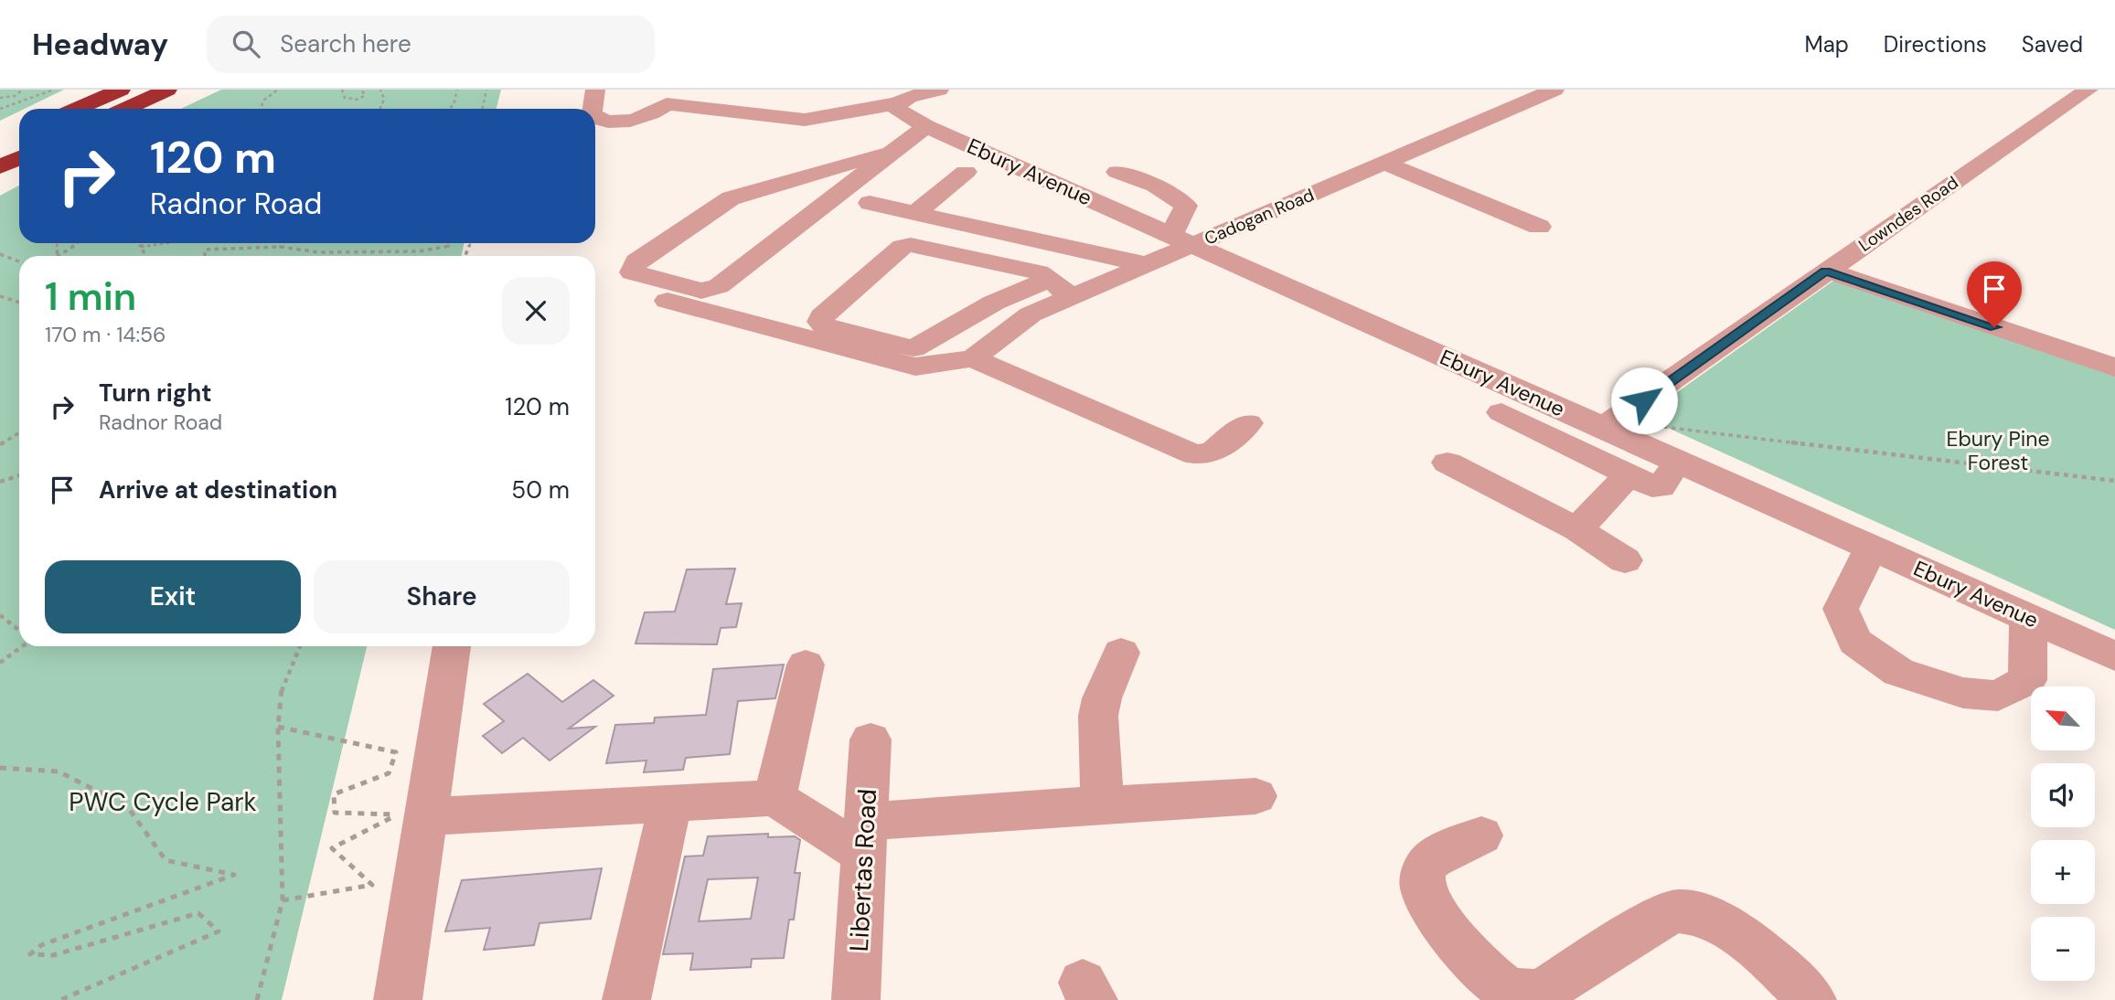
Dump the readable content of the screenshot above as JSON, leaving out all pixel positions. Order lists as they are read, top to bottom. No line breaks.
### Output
{"streets":{"street":["Ebury Avenue","Lowndes Road","Cadogan Road","Libertas Road"]},"crossings":[["Ebury Avenue","Lowndes Road"],["Ebury Avenue","Cadogan Road"]],"parks":["Ebury Pine Forest","PWC Cycle Park"],"north":"top left","page":{"header":"Headway","search":"Search here","nav":["Map","Directions","Saved"],"turn":["120 m","Radnor Road"],"heading":["1 min","170 m · 14:56"],"list":[{"name":"Turn right","note":"Radnor Road","value":"120 m"},{"name":"Arrive at destination","value":"50 m"}],"buttons":["Exit","Share"],"map_buttons":["+","−"]}}
